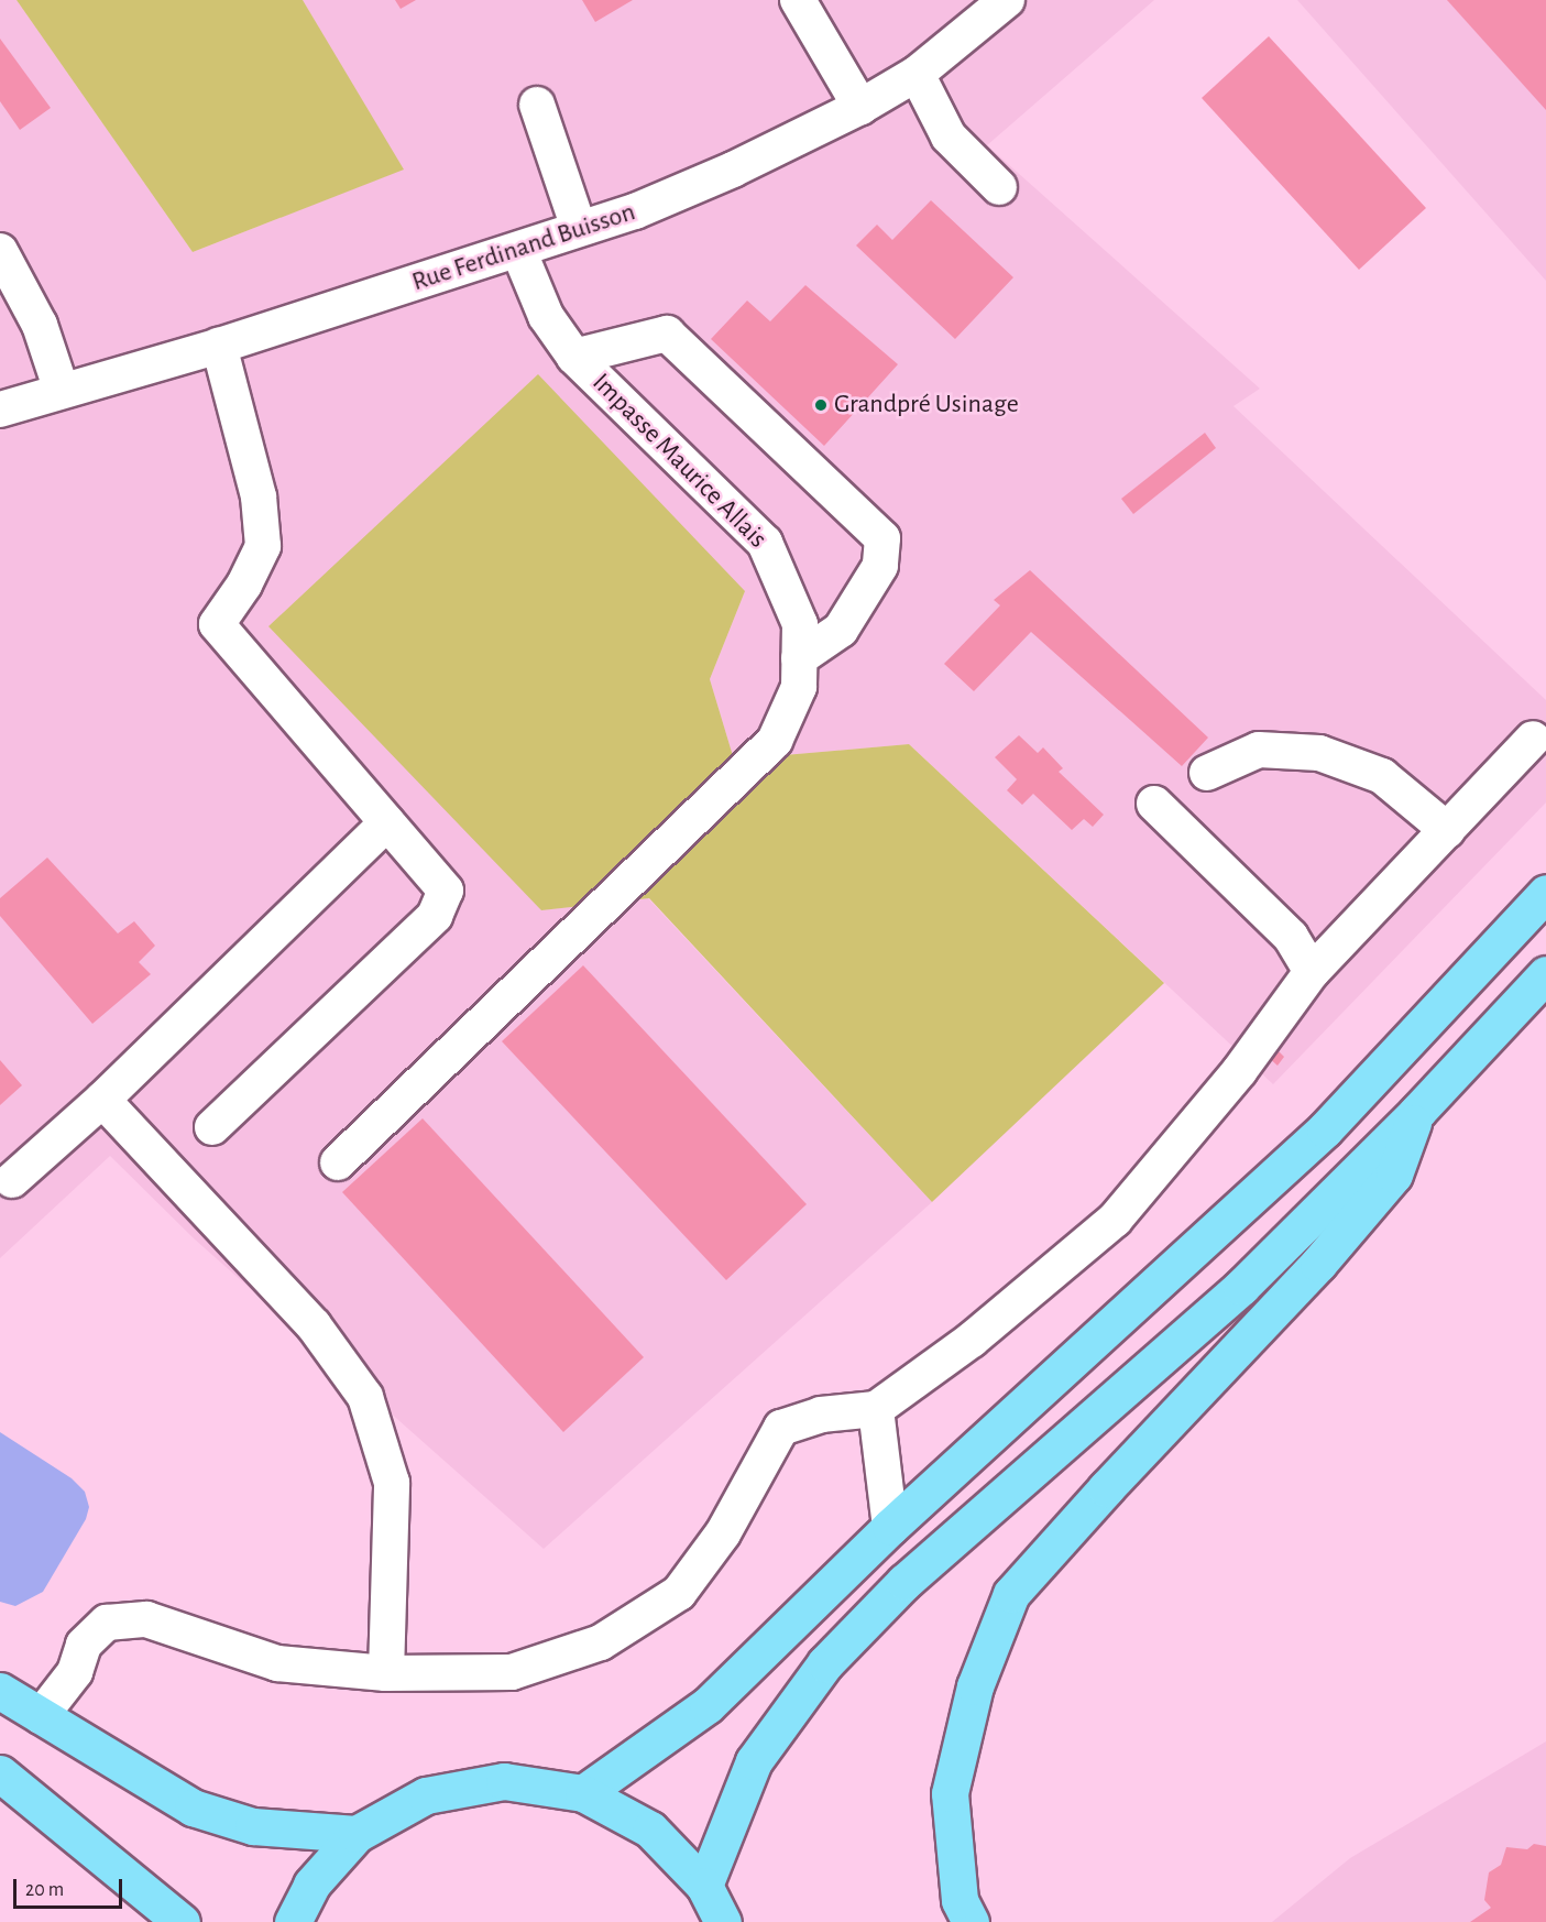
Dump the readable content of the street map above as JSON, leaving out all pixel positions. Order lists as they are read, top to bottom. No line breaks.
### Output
{"streets":{"street":["Rue Ferdinand Buisson","Impasse Maurice Allais"]},"crossings":[["Rue Ferdinand Buisson","Impasse Maurice Allais"]],"places":["Grandpré Usinage"],"scale_bar":"20 m"}
